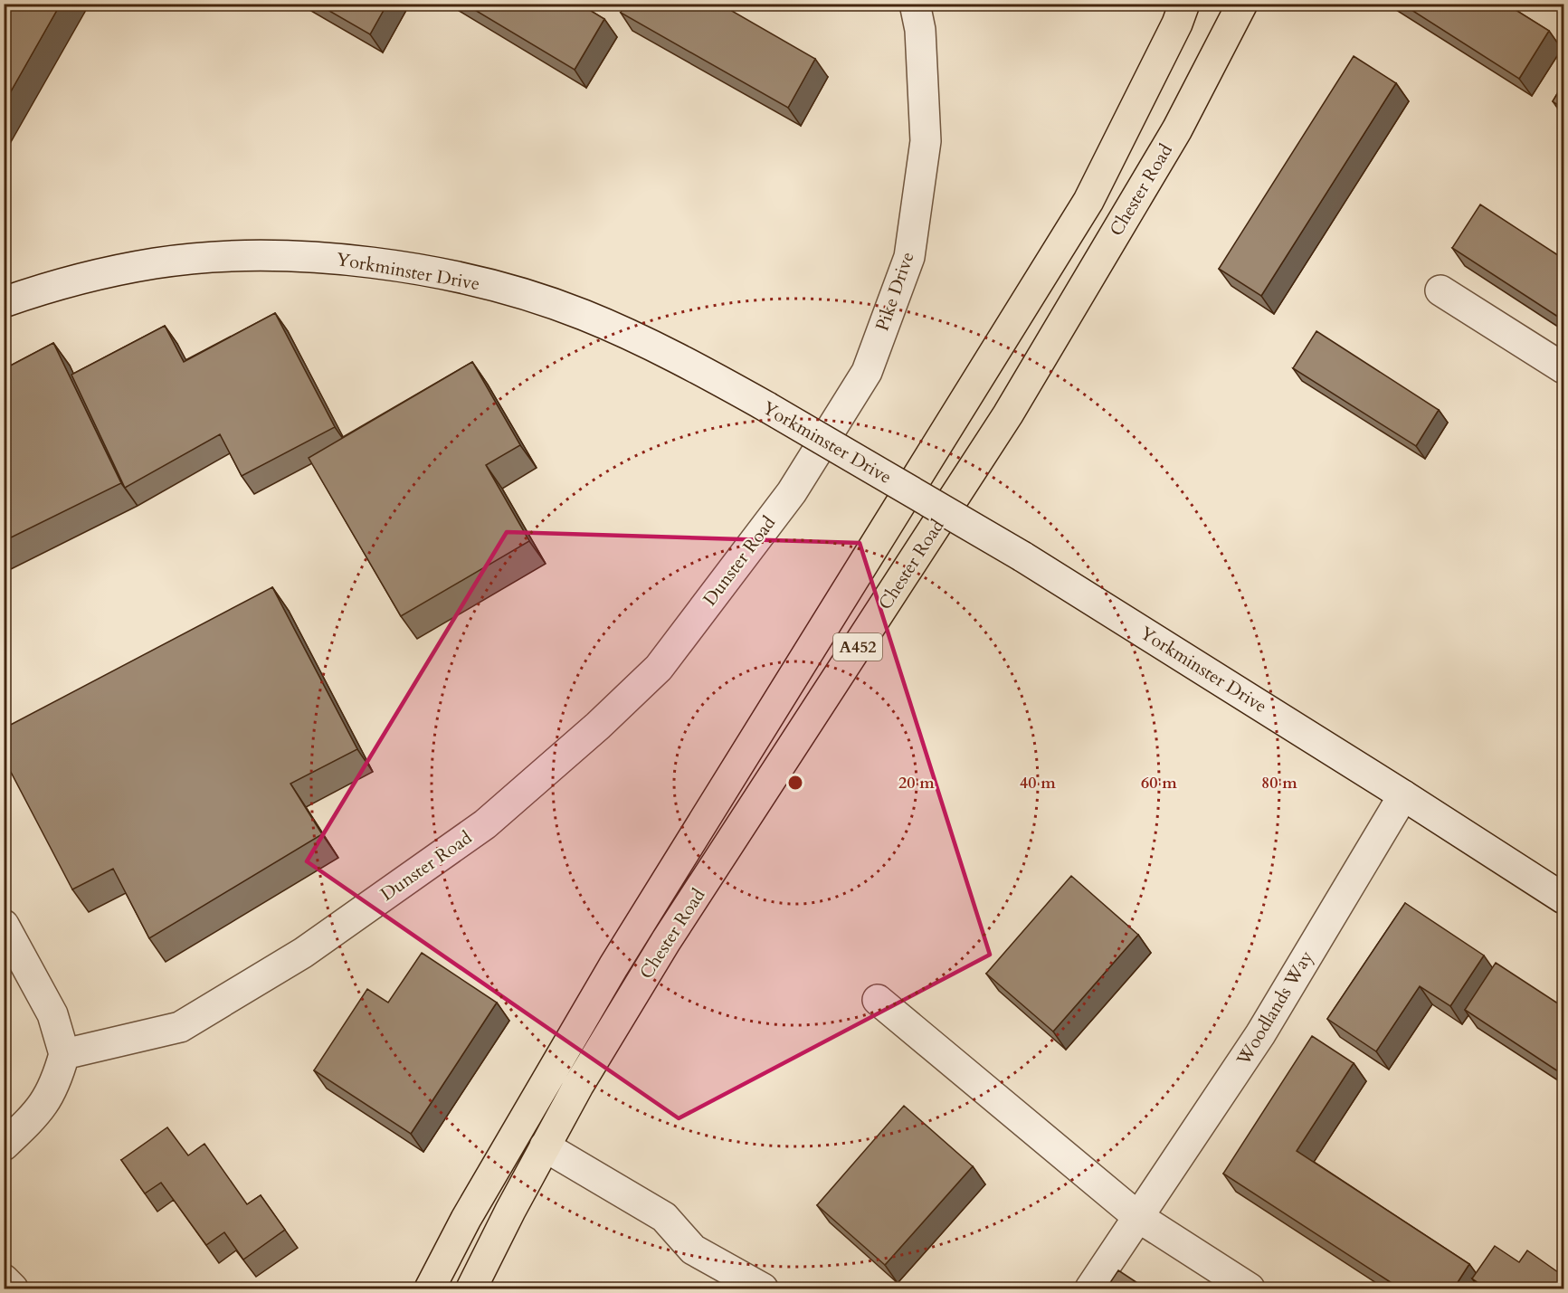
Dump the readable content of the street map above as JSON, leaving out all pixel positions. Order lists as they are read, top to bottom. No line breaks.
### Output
{"streets":{"highway":["Chester Road","A452"],"street":["Yorkminster Drive","Pike Drive","Dunster Road","Woodlands Way"]},"crossings":[["Yorkminster Drive","Woodlands Way"],["Pike Drive","Dunster Road"]],"rings":["20 m","40 m","60 m","80 m"]}
